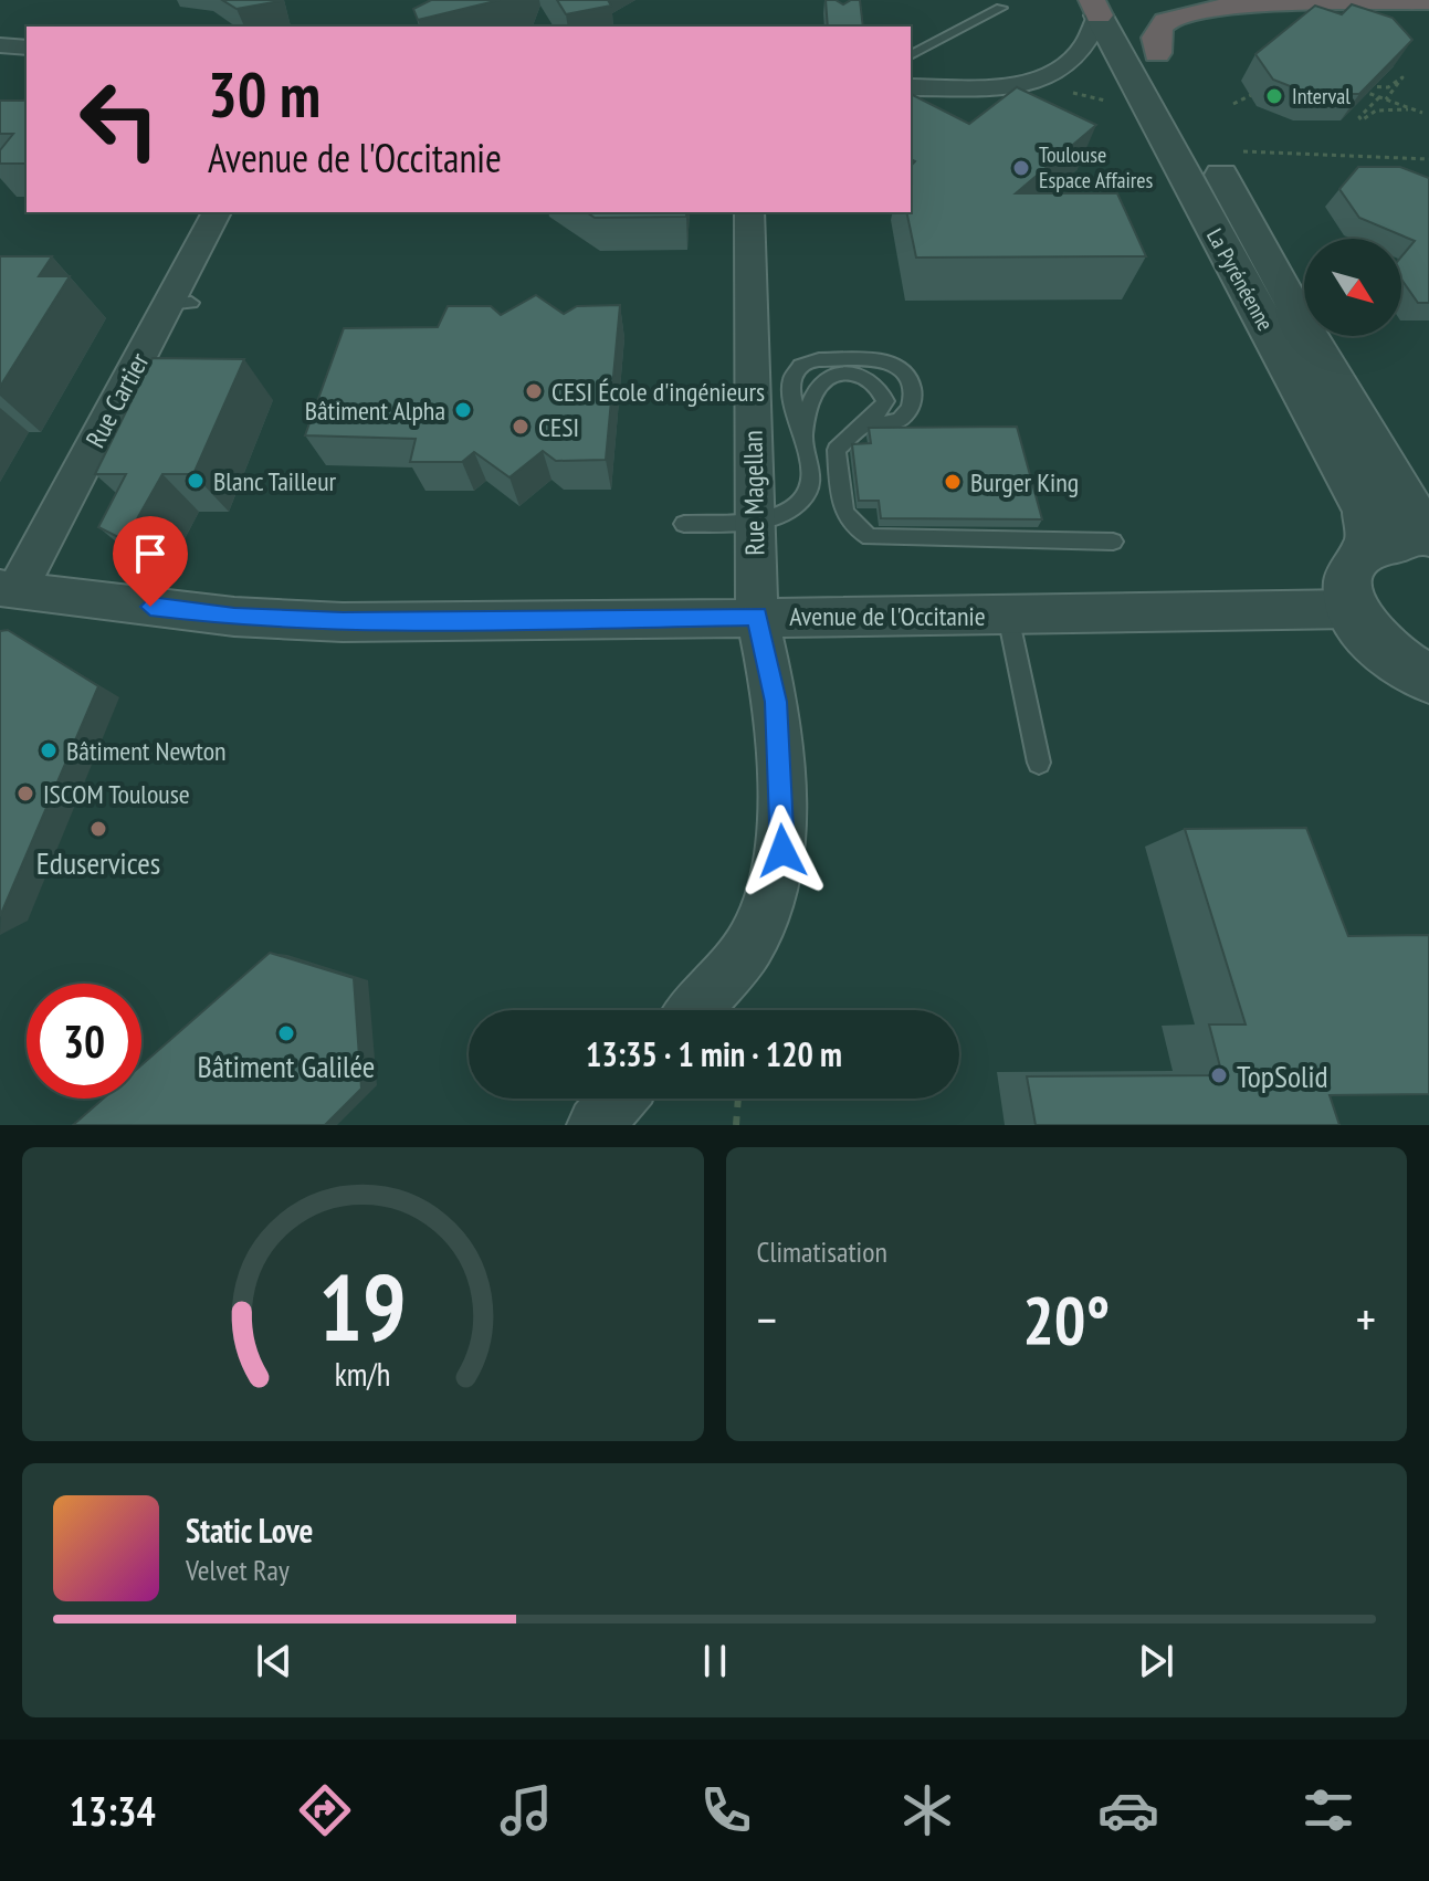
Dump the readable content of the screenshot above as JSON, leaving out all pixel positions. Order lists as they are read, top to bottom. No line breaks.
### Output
{"streets":{"street":["La Pyrénéenne","Rue Cartier","Rue Magellan","Avenue de l'Occitanie"]},"crossings":[["Rue Cartier","Avenue de l'Occitanie"],["Rue Magellan","Avenue de l'Occitanie"]],"places":["Interval","Toulouse Espace Affaires","CESI École d'ingénieurs","Bâtiment Alpha","CESI","Blanc Tailleur","Burger King","Bâtiment Newton","ISCOM Toulouse","Eduservices","Bâtiment Galilée","TopSolid"],"north":"bottom right","page":{"turn":["30 m","Avenue de l'Occitanie"],"limit":"30","trip":"13:35 · 1 min · 120 m","tile":"Climatisation","heat":["−","20°","+"],"song":["Static Love","Velvet Ray"],"tabs":"13:34","gauge":["19","km/h"]}}
